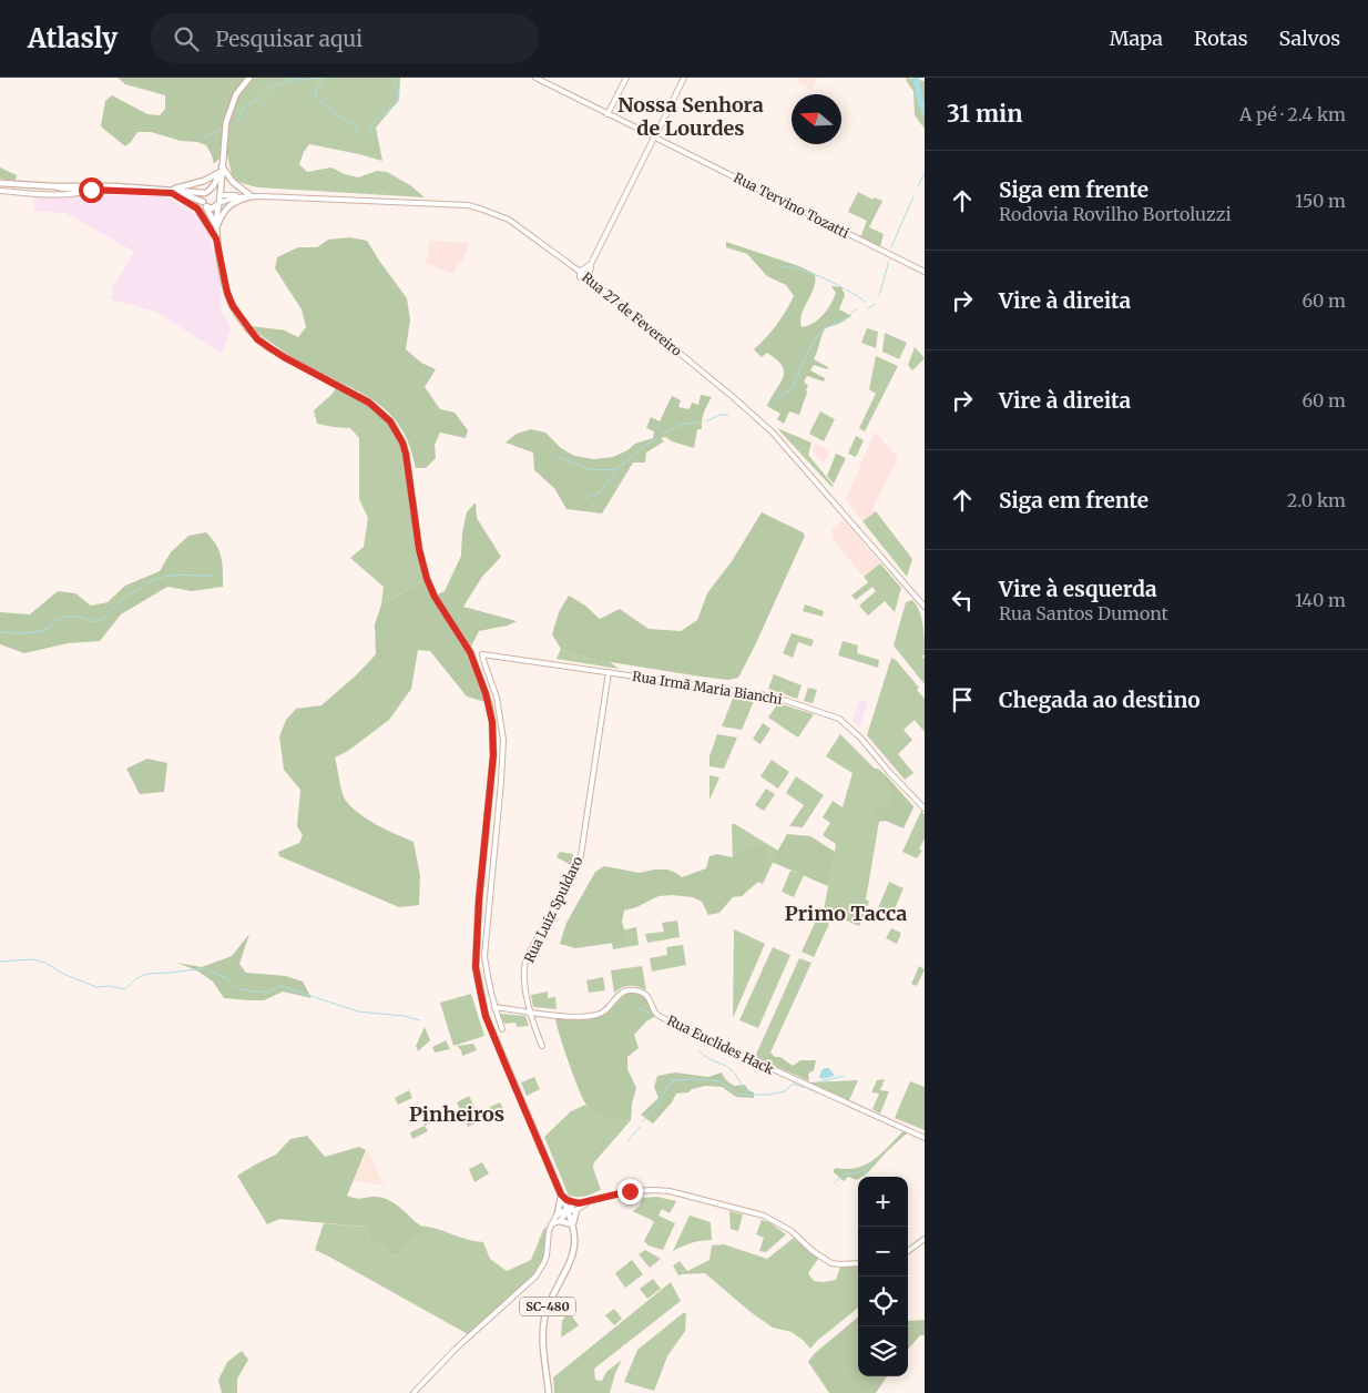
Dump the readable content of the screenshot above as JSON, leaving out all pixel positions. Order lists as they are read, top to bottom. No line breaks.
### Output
{"streets":{"main road":["SC-480"],"street":["Rua Tervino Tozatti","Rua 27 de Fevereiro","Rua Irmã Maria Bianchi","Rua Luiz Spuldaro","Rua Euclides Hack"]},"crossings":[["Rua 27 de Fevereiro","SC-480"],["Rua Irmã Maria Bianchi","Rua Luiz Spuldaro"],["Rua Irmã Maria Bianchi","Rua Euclides Hack"],["Rua Luiz Spuldaro","Rua Euclides Hack"]],"districts":["Nossa Senhora de Lourdes","Primo Tacca","Pinheiros"],"north":"left","page":{"header":"Atlasly","search":"Pesquisar aqui","nav":["Mapa","Rotas","Salvos"],"heading":["31 min","A pé · 2.4 km"],"list":[["Siga em frente","Rodovia Rovilho Bortoluzzi","150 m"],["Vire à direita","60 m"],["Vire à direita","60 m"],["Siga em frente","2.0 km"],["Vire à esquerda","Rua Santos Dumont","140 m"],"Chegada ao destino"],"map_buttons":["+","−"]}}
